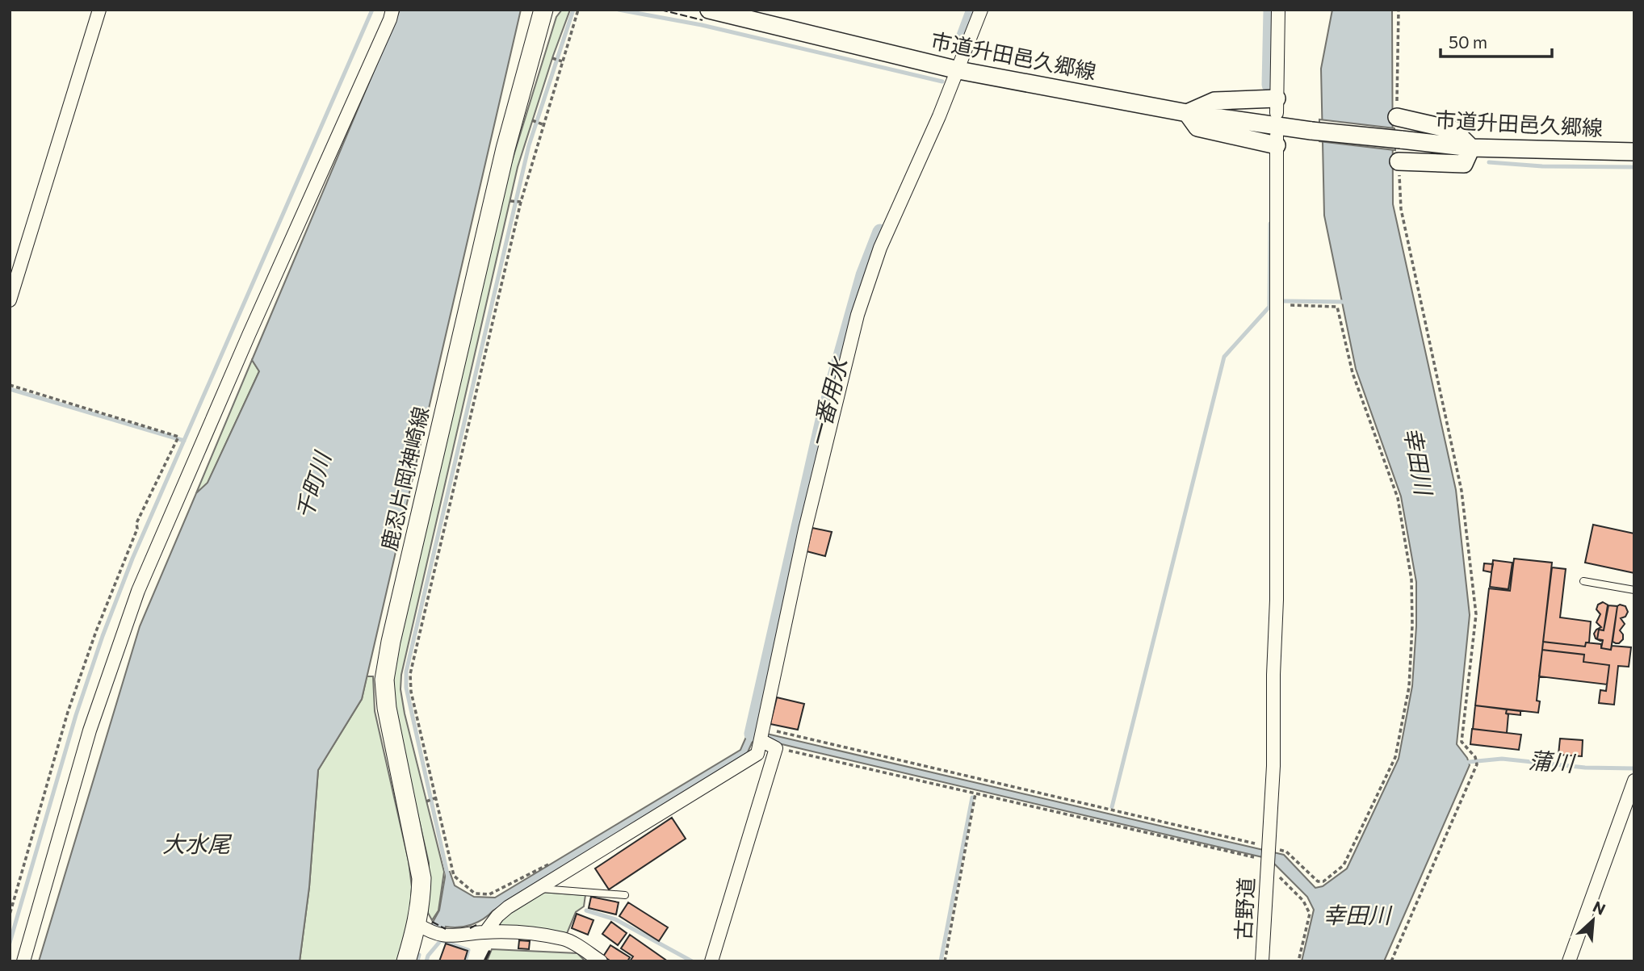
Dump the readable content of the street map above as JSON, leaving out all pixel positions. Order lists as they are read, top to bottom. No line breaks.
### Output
{"streets":{"main road":["鹿忍片岡神崎線"],"street":["市道升田邑久郷線","古野道"]},"water":["一番用水","幸田川","千町川","蒲川","大水尾"],"scale_bar":"50 m","north":"top right"}
